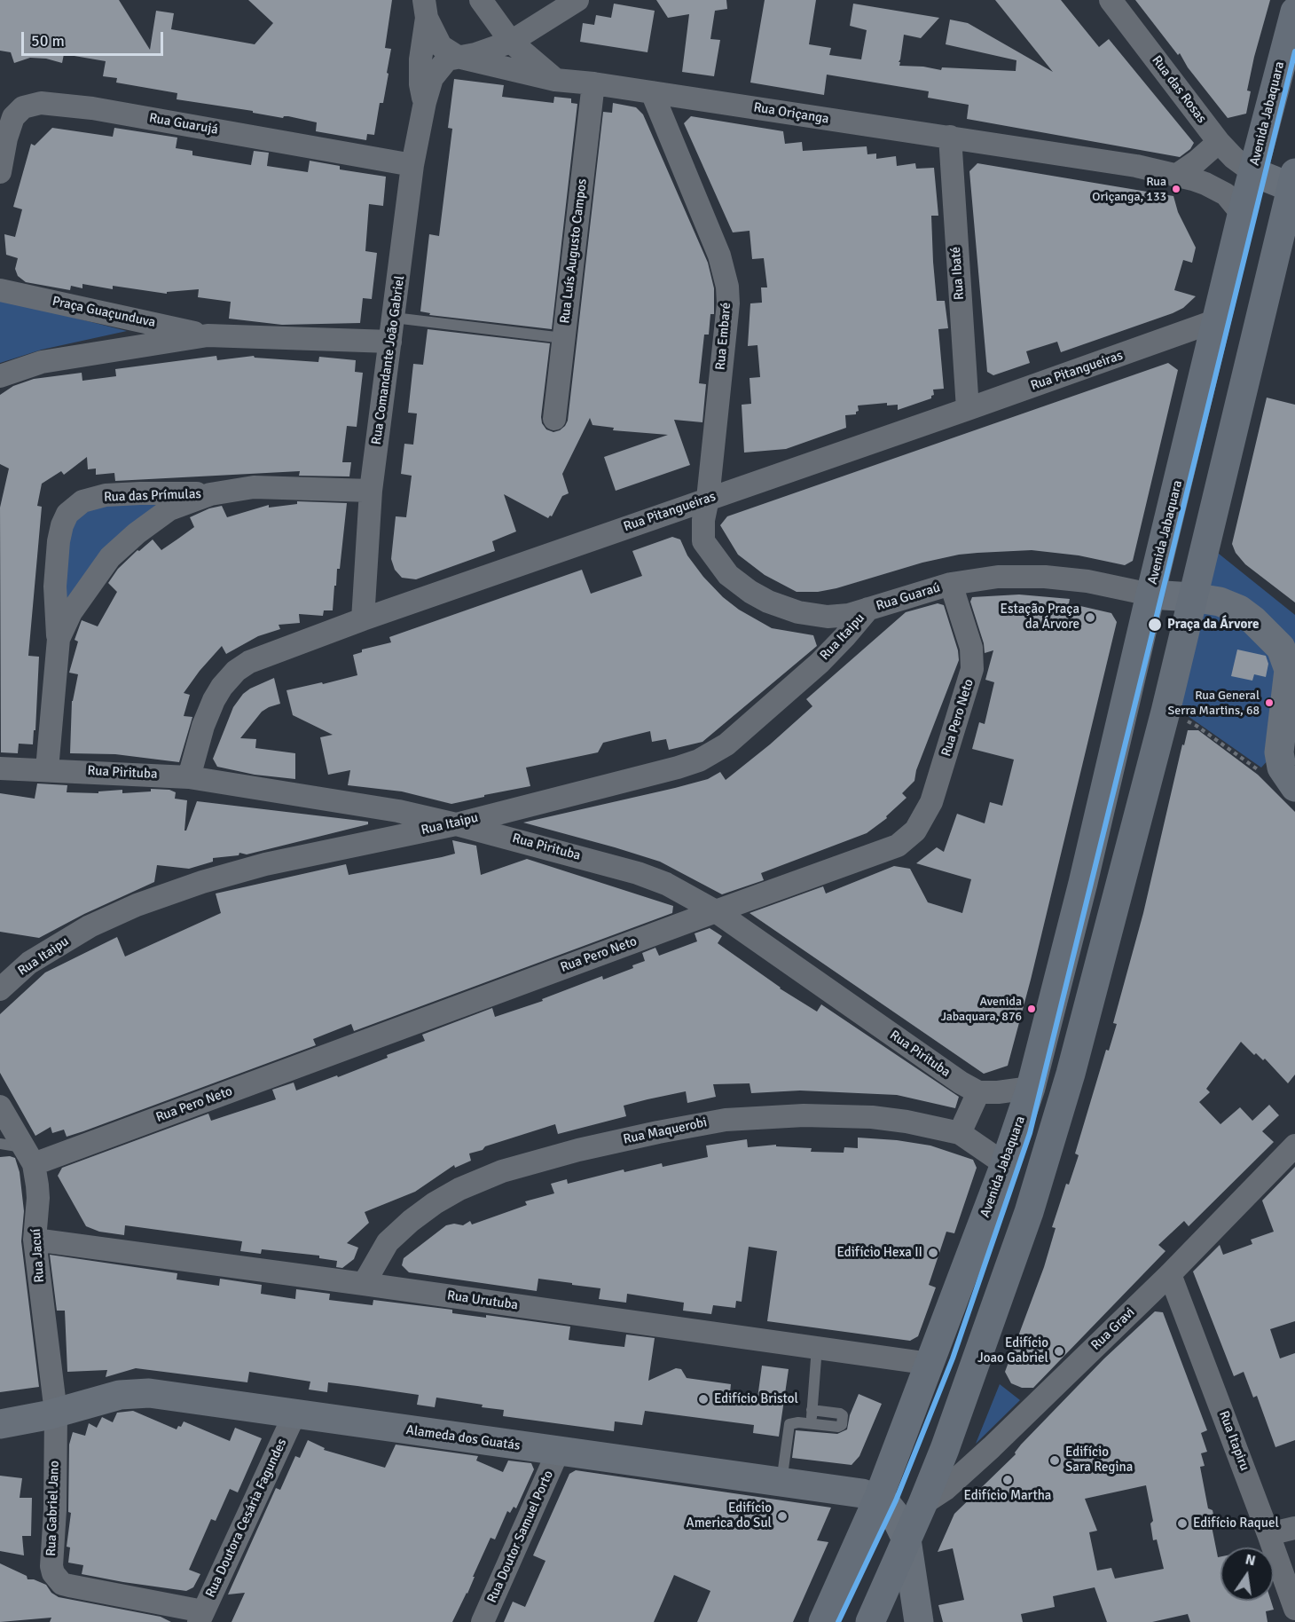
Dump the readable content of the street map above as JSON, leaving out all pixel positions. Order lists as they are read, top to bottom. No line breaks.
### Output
{"streets":{"main road":["Avenida Jabaquara"],"street":["Rua das Rosas","Rua Oriçanga","Rua Guarujá","Rua Luís Augusto Campos","Rua Ibaté","Praça Guaçunduva","Rua Embaré","Rua Comandante João Gabriel","Rua Pitangueiras","Rua das Prímulas","Rua Guaraú","Rua Itaipu","Rua Pero Neto","Rua Pirituba","Rua Maquerobi","Rua Jacuí","Rua Urutuba","Rua Gravi","Alameda dos Guatás","Rua Itapiru","Rua Gabriel Jano","Rua Doutora Cesária Fagundes","Rua Doutor Samuel Porto"]},"crossings":[["Rua das Rosas","Avenida Jabaquara"],["Rua Oriçanga","Avenida Jabaquara"],["Rua Oriçanga","Rua Luís Augusto Campos"],["Rua Oriçanga","Rua Ibaté"],["Rua Oriçanga","Rua Embaré"],["Rua Oriçanga","Rua Comandante João Gabriel"],["Avenida Jabaquara","Rua Pitangueiras"],["Avenida Jabaquara","Rua Guaraú"],["Avenida Jabaquara","Rua Maquerobi"],["Avenida Jabaquara","Rua Urutuba"],["Avenida Jabaquara","Alameda dos Guatás"],["Rua Guarujá","Rua Comandante João Gabriel"],["Rua Ibaté","Rua Pitangueiras"],["Praça Guaçunduva","Rua Comandante João Gabriel"],["Rua Embaré","Rua Pitangueiras"],["Rua Embaré","Rua Guaraú"],["Rua Comandante João Gabriel","Rua Pitangueiras"],["Rua Comandante João Gabriel","Rua das Prímulas"],["Rua Pitangueiras","Rua Guaraú"],["Rua Pitangueiras","Rua Pirituba"],["Rua das Prímulas","Rua Pirituba"],["Rua Guaraú","Rua Itaipu"],["Rua Guaraú","Rua Pero Neto"],["Rua Itaipu","Rua Pirituba"],["Rua Pero Neto","Rua Pirituba"],["Rua Pero Neto","Rua Jacuí"],["Rua Maquerobi","Rua Urutuba"],["Rua Jacuí","Rua Urutuba"],["Rua Jacuí","Alameda dos Guatás"],["Rua Jacuí","Rua Gabriel Jano"],["Rua Gravi","Rua Itapiru"],["Alameda dos Guatás","Rua Gabriel Jano"],["Alameda dos Guatás","Rua Doutora Cesária Fagundes"],["Alameda dos Guatás","Rua Doutor Samuel Porto"],["Rua Gabriel Jano","Rua Doutora Cesária Fagundes"]],"places":["Rua Oriçanga, 133","Estação Praça da Árvore","Praça da Árvore","Rua General Serra Martins, 68","Avenida Jabaquara, 876","Edifício Hexa II","Edifício Joao Gabriel","Edifício Bristol","Edifício Sara Regina","Edifício Martha","Edifício America do Sul","Edifício Raquel"],"scale_bar":"50 m","north":"top"}
